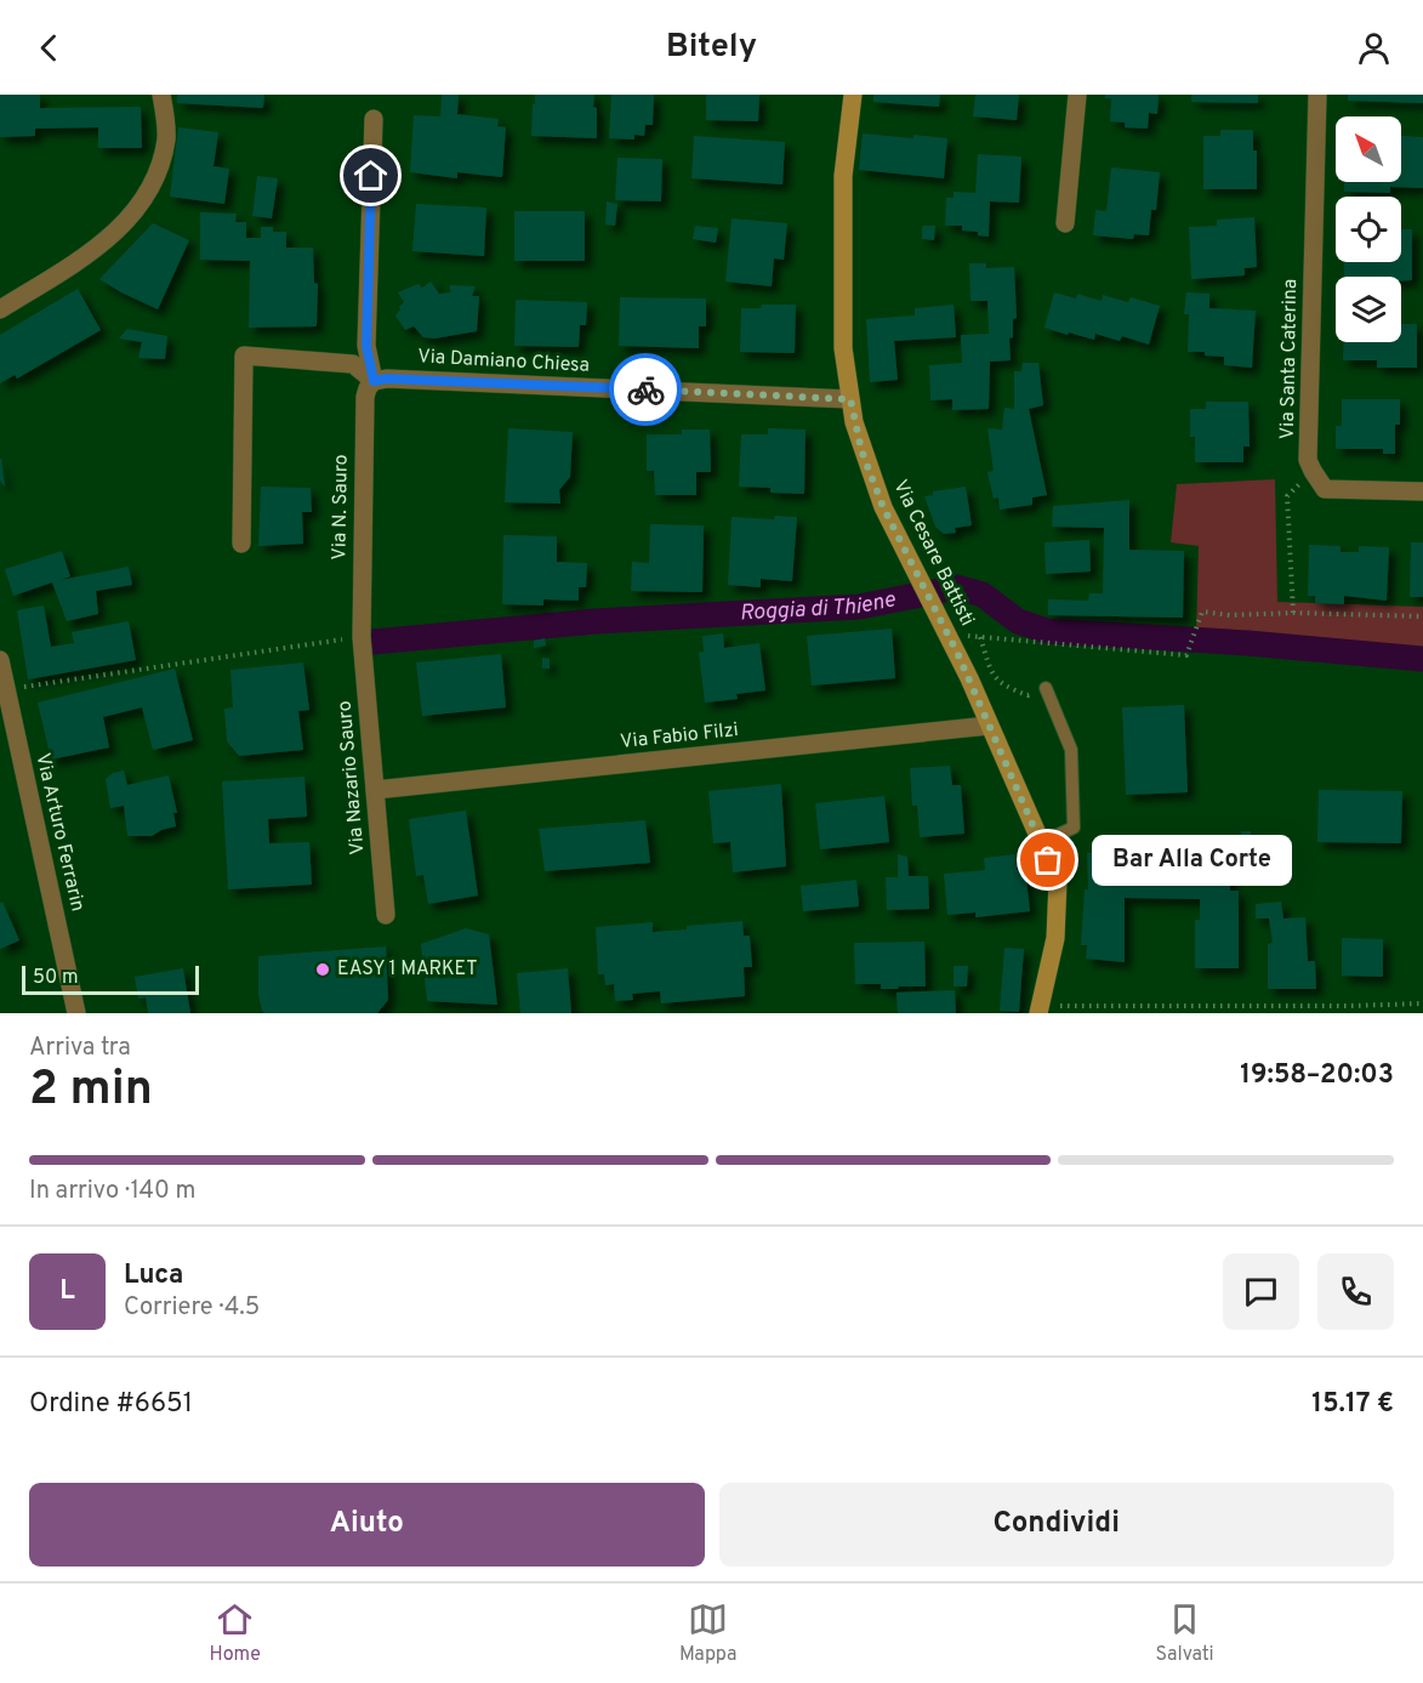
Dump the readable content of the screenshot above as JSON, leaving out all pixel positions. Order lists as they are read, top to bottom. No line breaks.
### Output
{"streets":{"street":["Via Santa Caterina","Via Damiano Chiesa","Via N. Sauro","Via Cesare Battisti","Via Fabio Filzi","Via Nazario Sauro","Via Arturo Ferrarin"]},"crossings":[["Via Damiano Chiesa","Via N. Sauro"],["Via Damiano Chiesa","Via Cesare Battisti"],["Via N. Sauro","Via Nazario Sauro"],["Via Cesare Battisti","Via Fabio Filzi"],["Via Fabio Filzi","Via Nazario Sauro"]],"water":["Roggia di Thiene"],"places":["Bar Alla Corte","EASY 1 MARKET"],"scale_bar":"50 m","north":"top left","page":{"header":"Bitely","bubble":"Bar Alla Corte","scale":"50 m","heading":["2 min","Arriva tra","19:58–20:03"],"panel":["Luca","Corriere · 4.5","Ordine #6651","15.17 €"],"bar":"In arrivo · 140 m","round":"L","buttons":["Aiuto","Condividi"],"tabs":["Home","Mappa","Salvati"]}}
